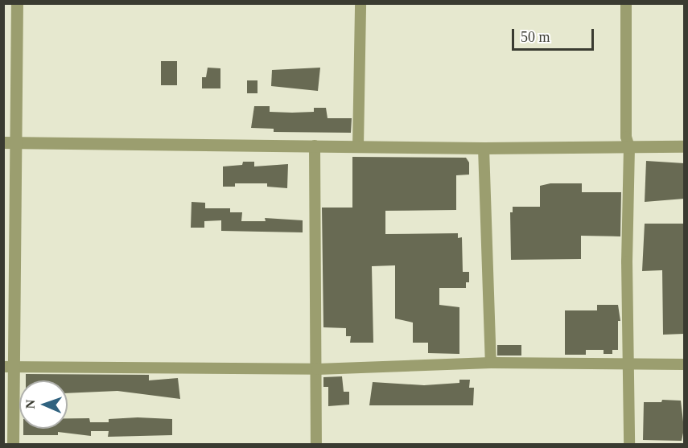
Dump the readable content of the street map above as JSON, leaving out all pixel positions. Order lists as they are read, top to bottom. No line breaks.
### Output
{"scale_bar":"50 m","north":"left"}
